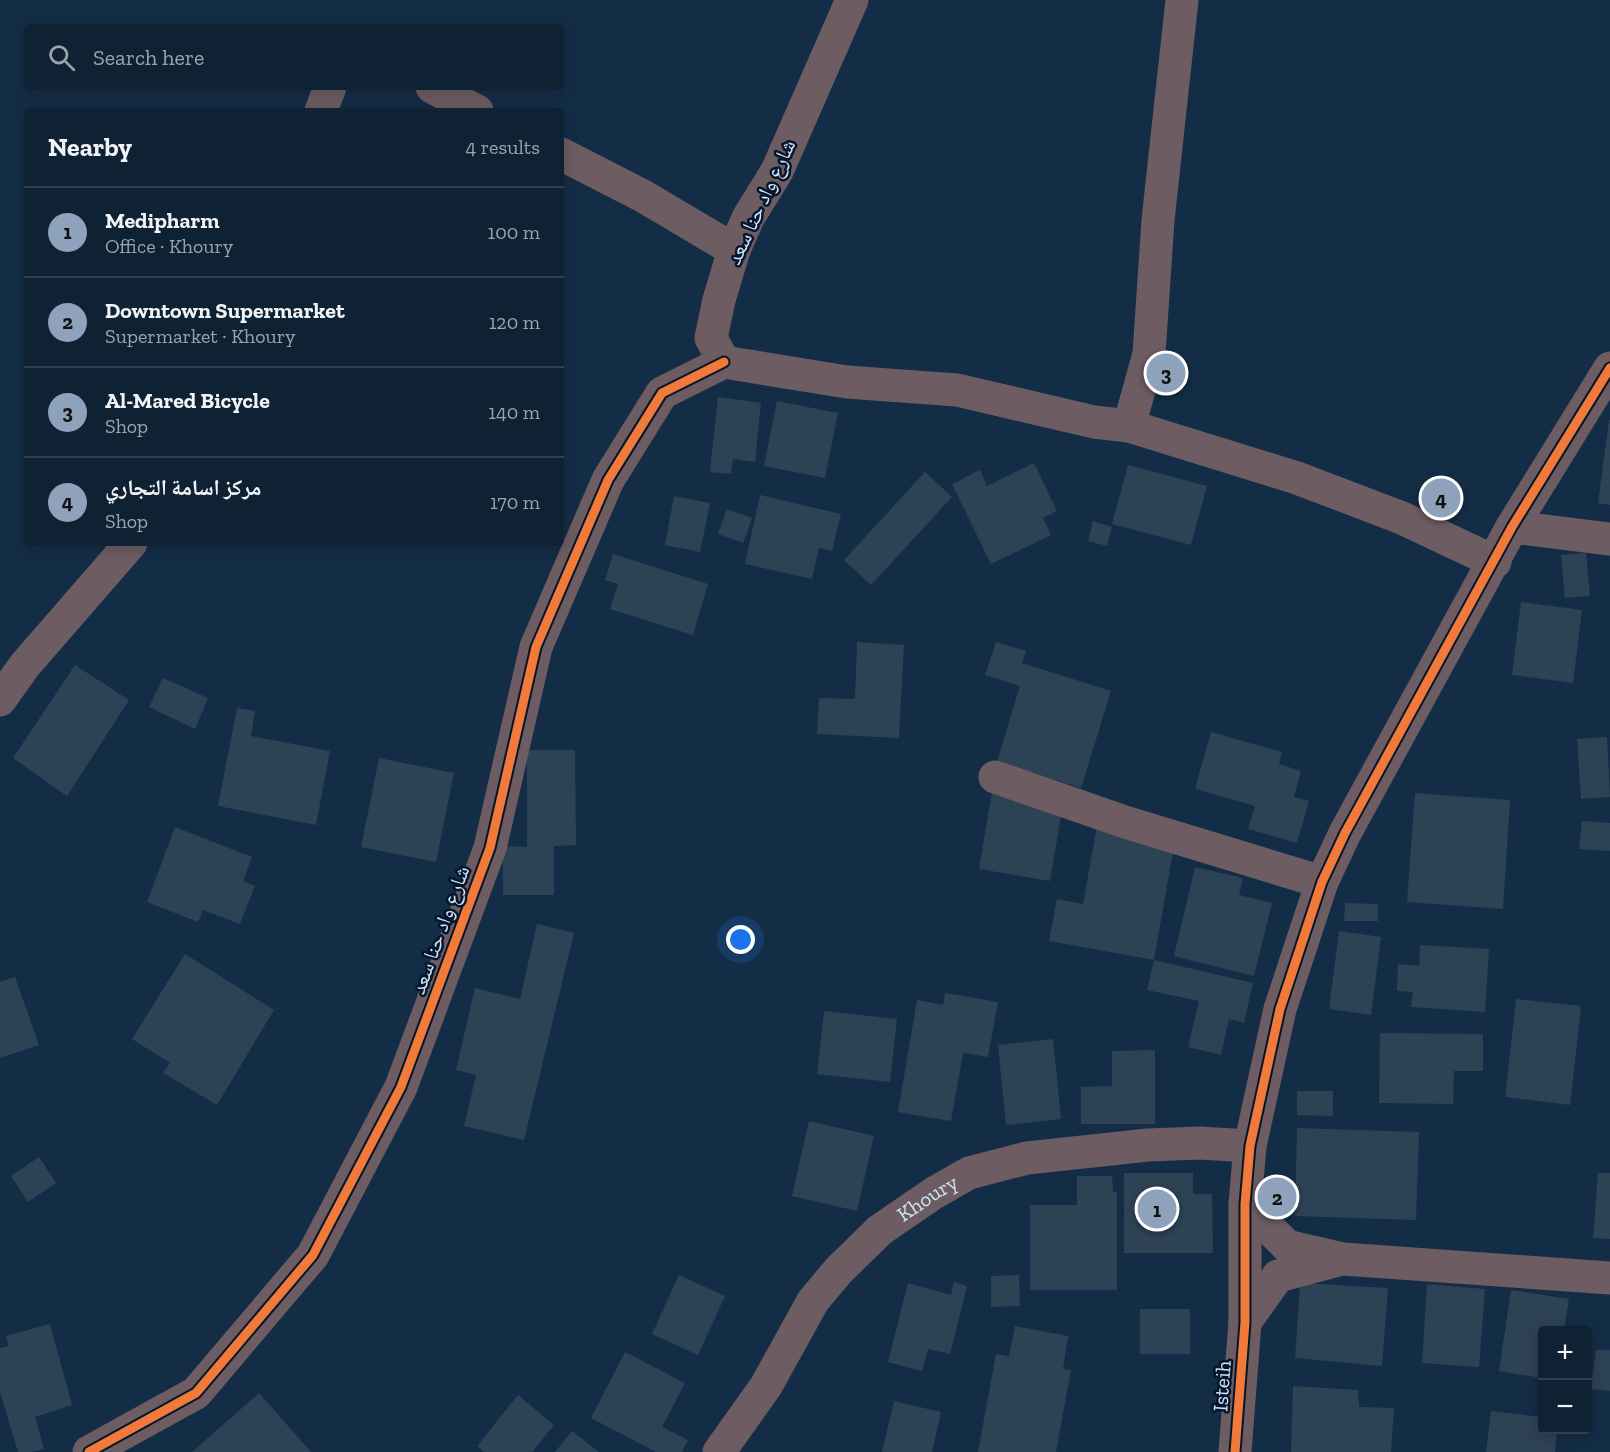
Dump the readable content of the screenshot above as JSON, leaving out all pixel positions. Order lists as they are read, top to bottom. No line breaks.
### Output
{"streets":{"street":["شارع واد حنا سعد","Khoury","Isteih"]},"crossings":[["Khoury","Isteih"]],"page":{"search":"Search here","heading":["Nearby","4 results"],"list":[{"mark":"1","name":"Medipharm","note":"Office · Khoury","value":"100 m"},{"mark":"2","name":"Downtown Supermarket","note":"Supermarket · Khoury","value":"120 m"},{"mark":"3","name":"Al-Mared Bicycle","note":"Shop","value":"140 m"},{"mark":"4","name":"مركز اسامة التجاري","note":"Shop","value":"170 m"}],"pins":["3","4","2","1"],"map_buttons":["+","−"]}}
